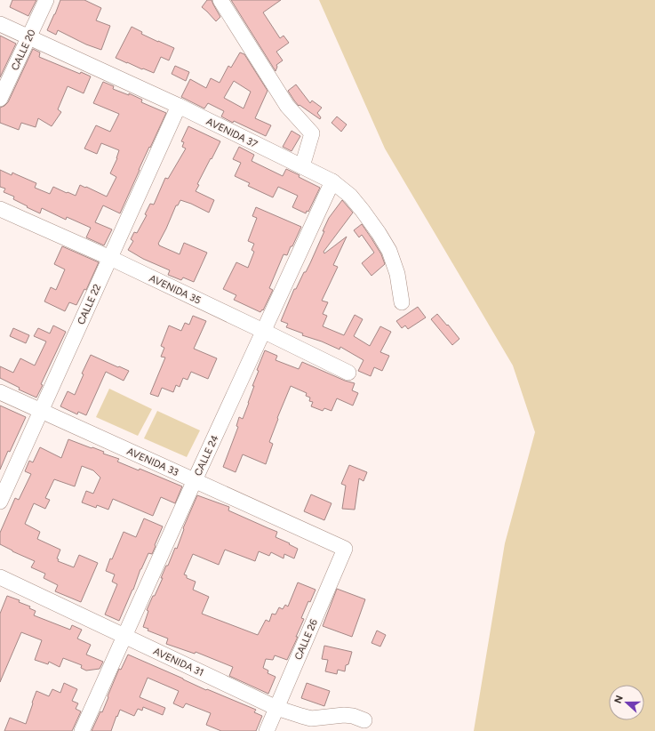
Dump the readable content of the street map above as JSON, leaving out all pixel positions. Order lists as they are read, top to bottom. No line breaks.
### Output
{"streets":{"street":["CALLE 20","AVENIDA 37","AVENIDA 35","CALLE 22","CALLE 24","AVENIDA 33","CALLE 26","AVENIDA 31"]},"crossings":[["CALLE 20","AVENIDA 37"],["AVENIDA 37","CALLE 22"],["AVENIDA 37","CALLE 24"],["AVENIDA 35","CALLE 22"],["AVENIDA 35","CALLE 24"],["CALLE 22","AVENIDA 33"],["CALLE 24","AVENIDA 33"],["CALLE 24","AVENIDA 31"],["AVENIDA 33","CALLE 26"],["CALLE 26","AVENIDA 31"]],"north":"left"}
